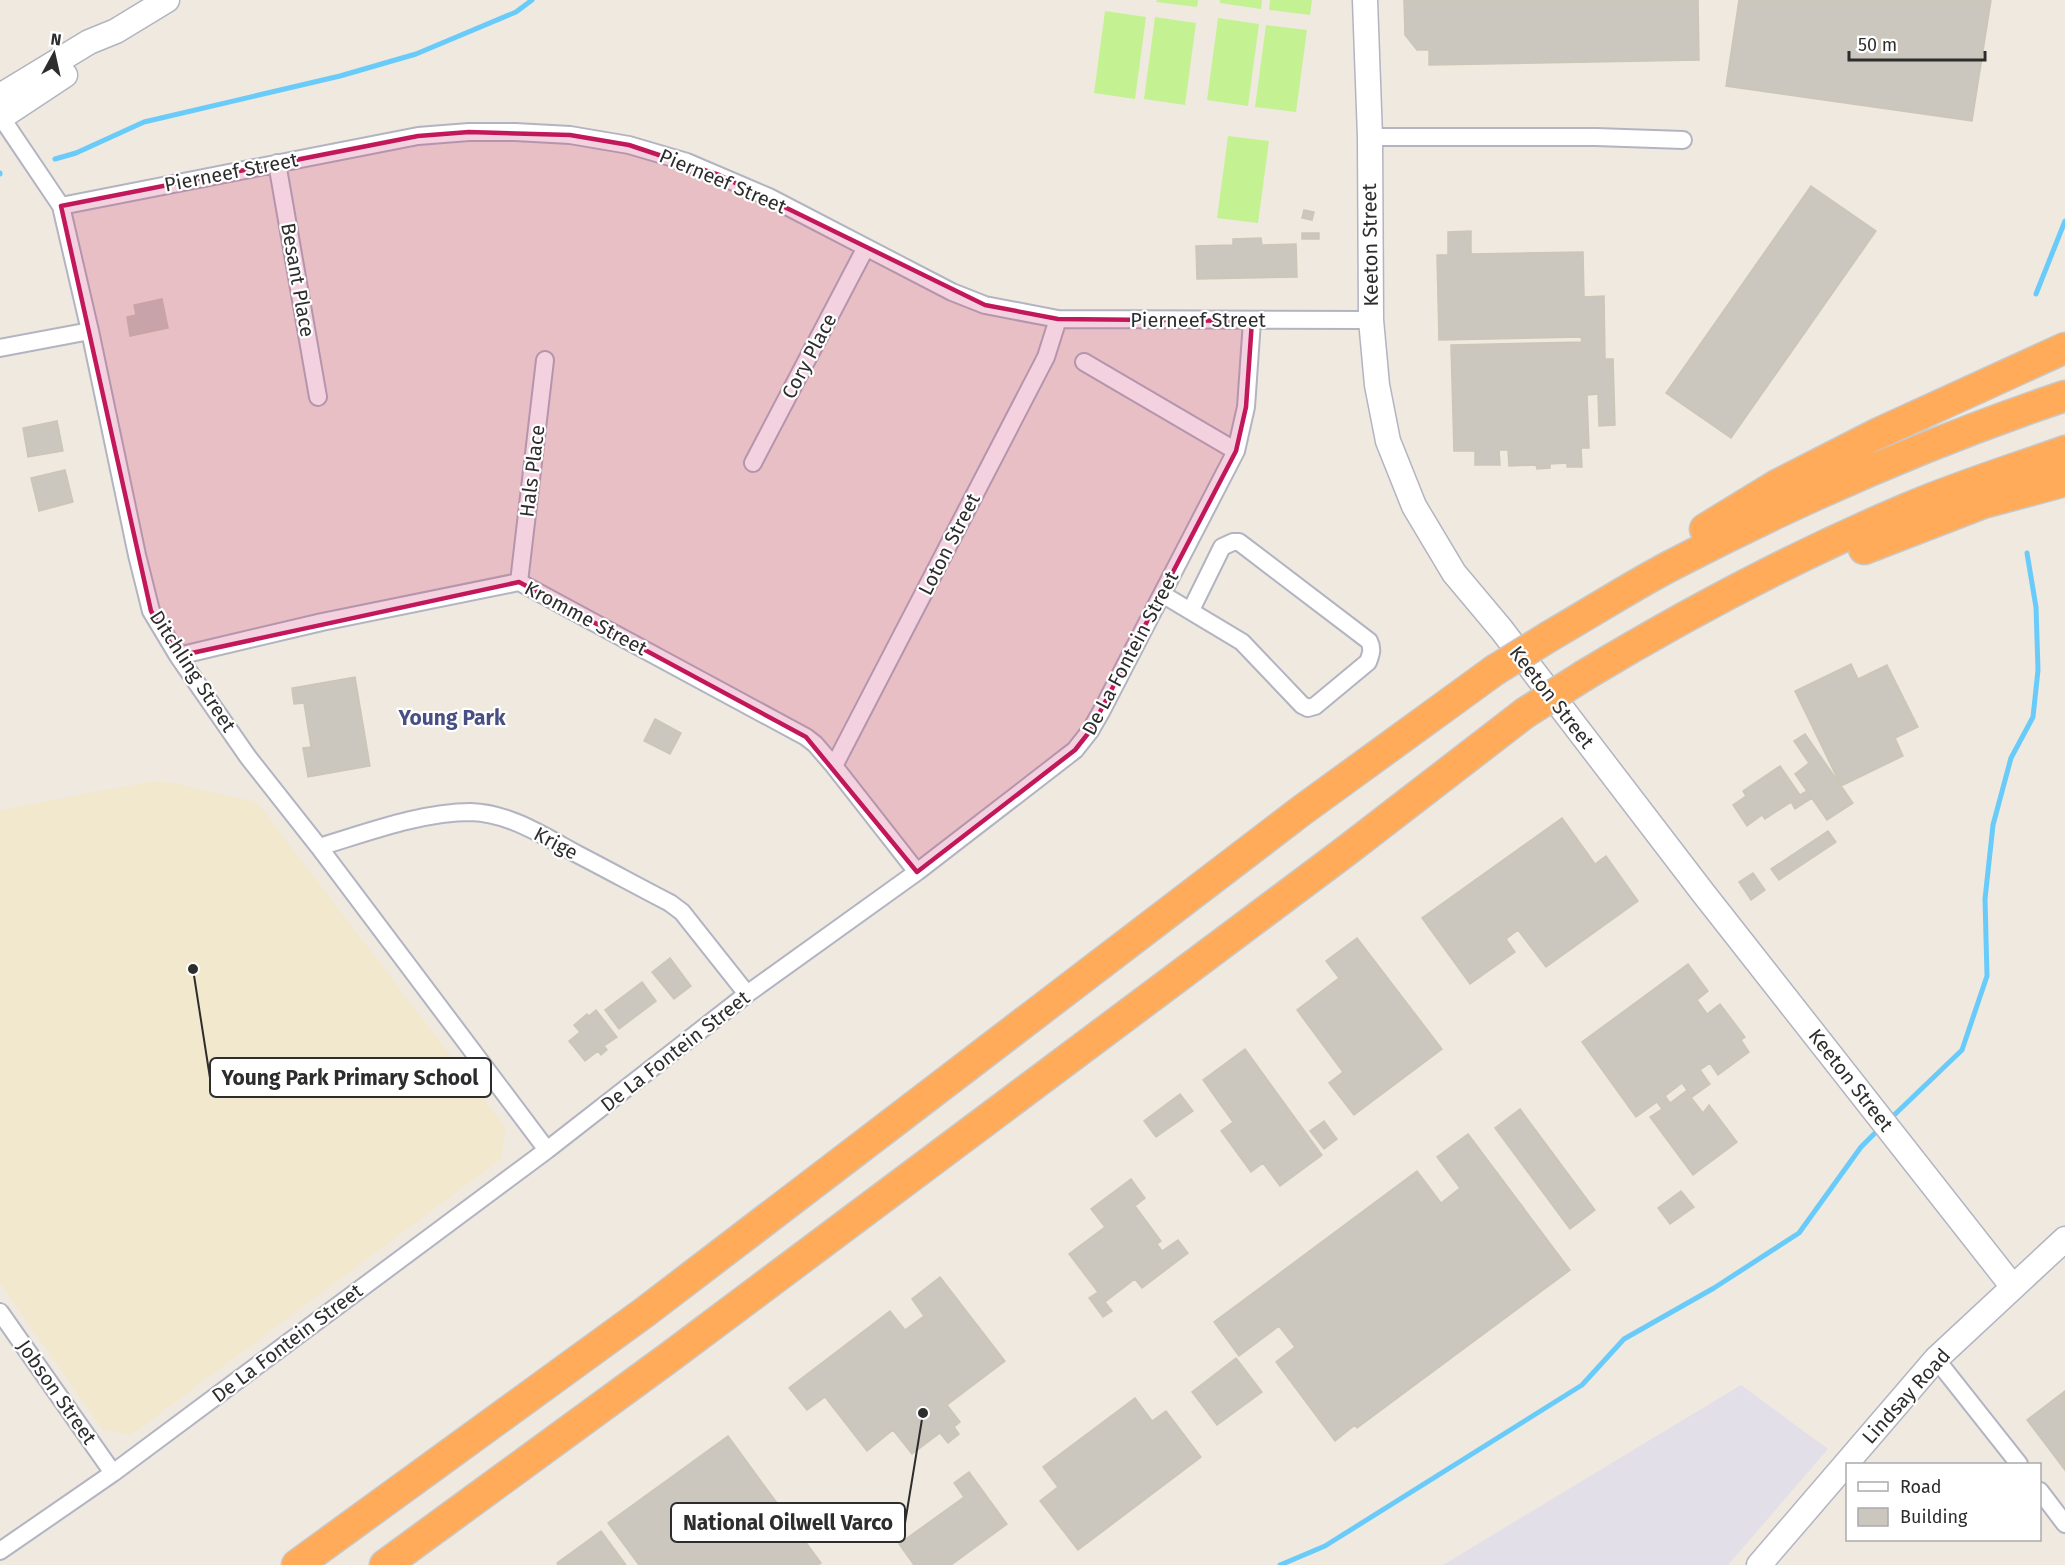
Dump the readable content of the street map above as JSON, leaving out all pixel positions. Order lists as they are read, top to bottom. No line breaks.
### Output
{"streets":{"street":["Pierneef Street","Keeton Street","Besant Place","Cory Place","Hals Place","Loton Street","Kromme Street","De La Fontein Street","Ditchling Street","Krige","Jobson Street","Lindsay Road"]},"crossings":[["Pierneef Street","Keeton Street"],["Pierneef Street","Besant Place"],["Pierneef Street","Cory Place"],["Pierneef Street","Loton Street"],["Pierneef Street","De La Fontein Street"],["Pierneef Street","Ditchling Street"],["Keeton Street","Lindsay Road"],["Hals Place","Kromme Street"],["Loton Street","Kromme Street"],["Kromme Street","De La Fontein Street"],["Kromme Street","Ditchling Street"],["De La Fontein Street","Ditchling Street"],["De La Fontein Street","Krige"],["De La Fontein Street","Jobson Street"],["Ditchling Street","Krige"]],"districts":["Young Park"],"places":["Young Park Primary School","National Oilwell Varco"],"legend":["Road","Building"],"scale_bar":"50 m","north":"top"}
